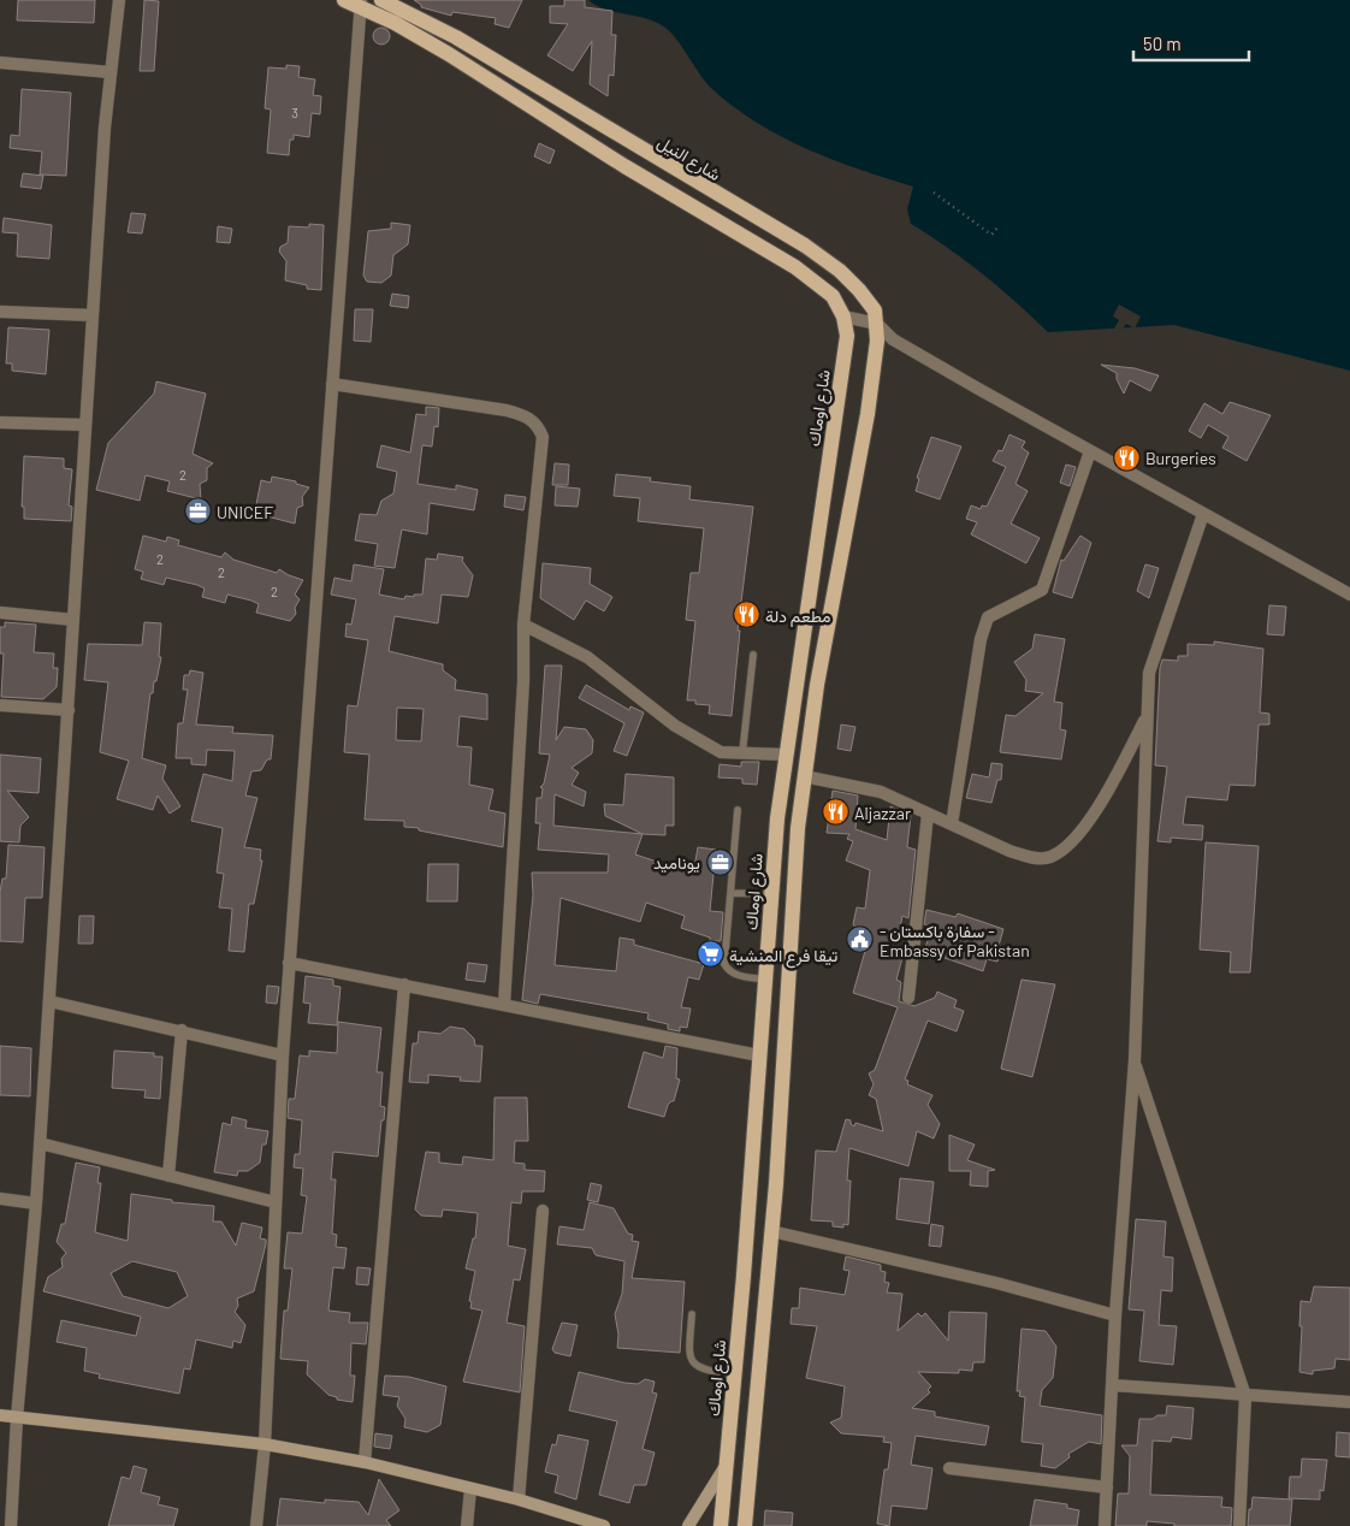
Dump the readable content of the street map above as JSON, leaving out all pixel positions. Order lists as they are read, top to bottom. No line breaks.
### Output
{"streets":{"main road":["شارع النيل","شارع اوماك"]},"places":{"restaurant":["Burgeries","مطعم دلة","Aljazzar"],"office":["UNICEF","يوناميد"],"public building":["- سفارة باكستان - Embassy of Pakistan"],"supermarket":["تيقا فرع المنشية"]},"house_numbers":["3","2","2","2","2"],"scale_bar":"50 m"}
